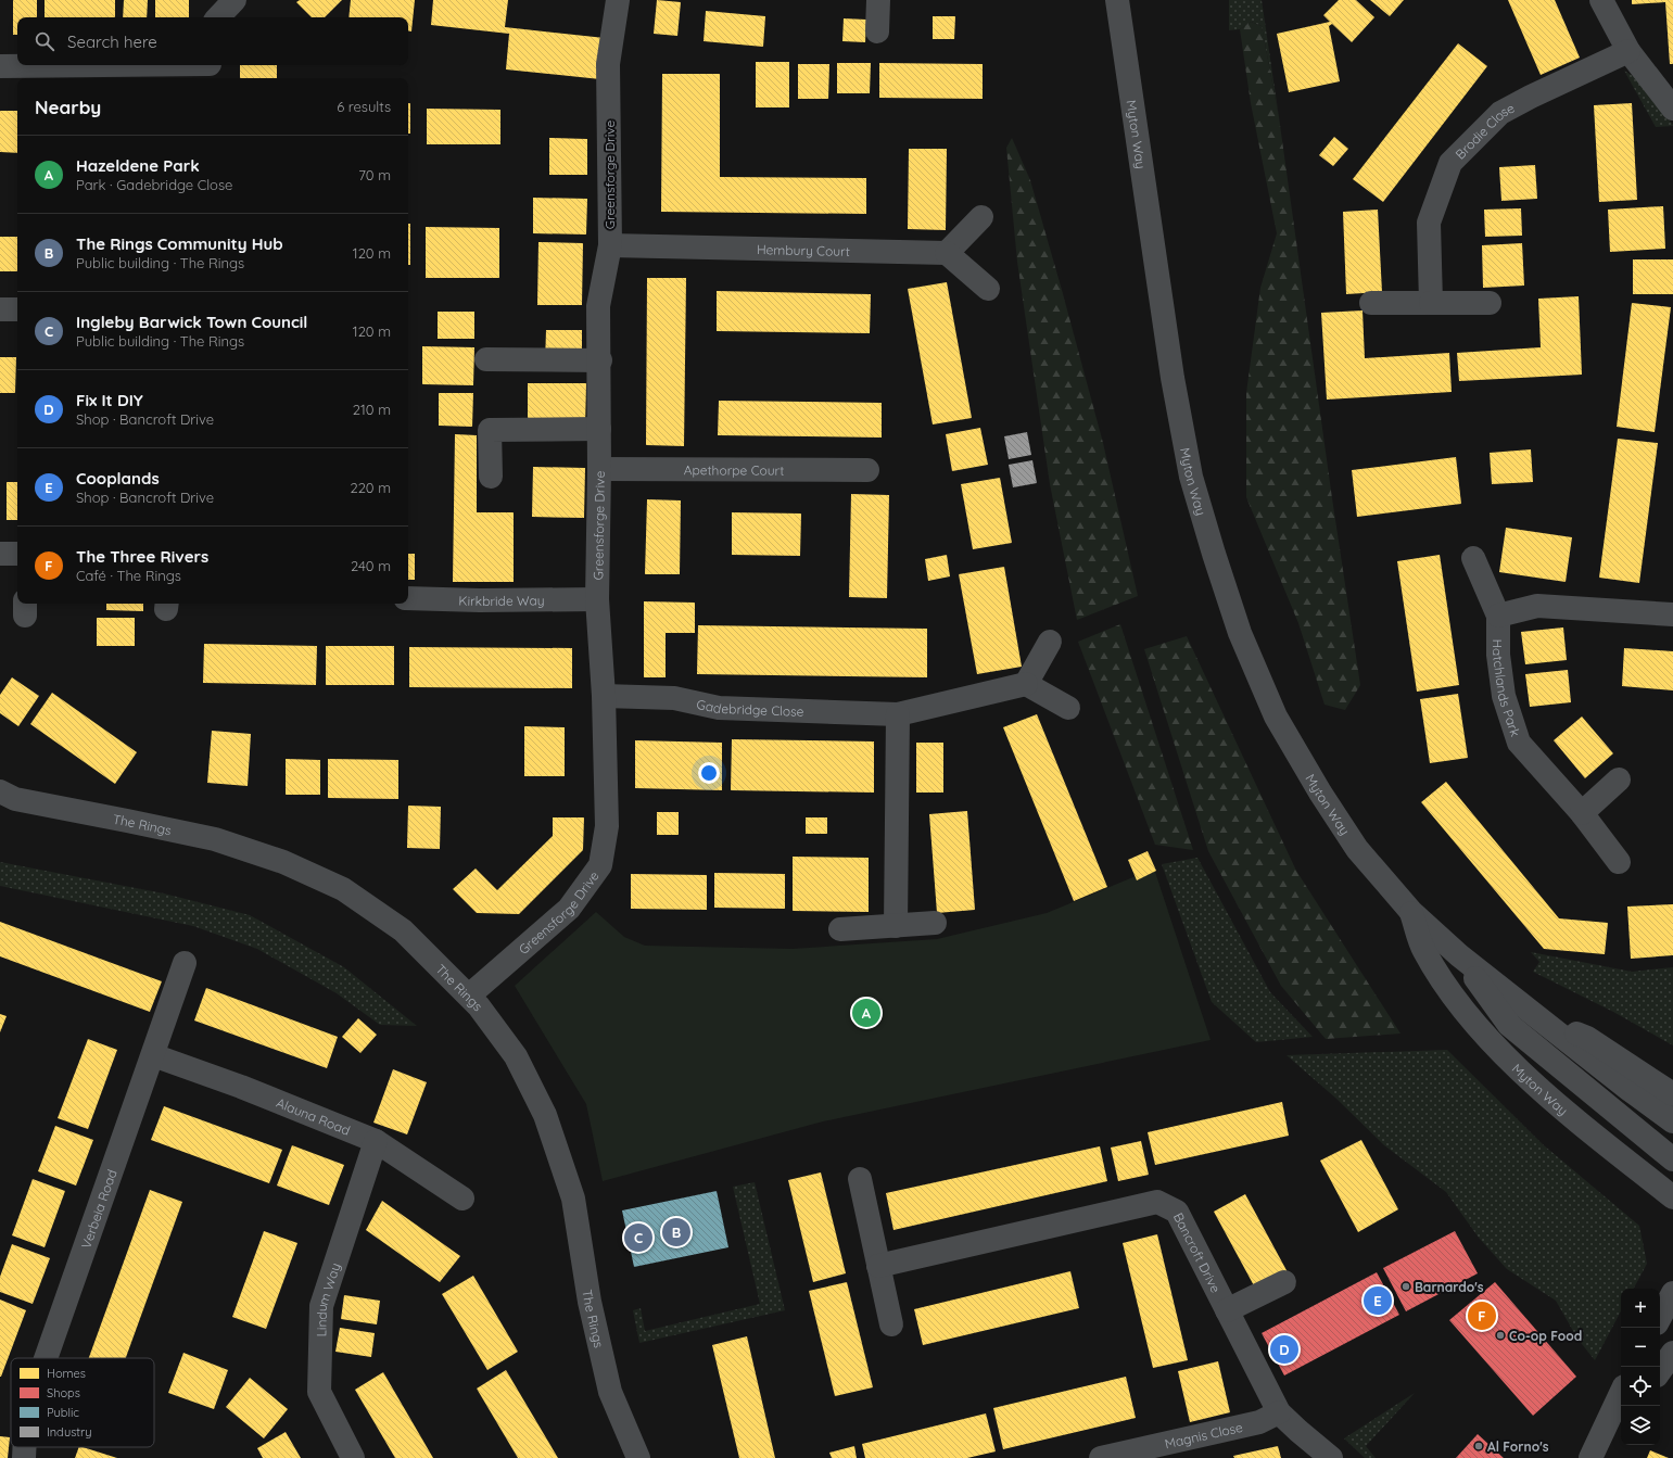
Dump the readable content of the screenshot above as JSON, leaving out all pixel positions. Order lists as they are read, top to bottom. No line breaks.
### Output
{"streets":{"street":["Brodie Close","Myton Way","Greensforge Drive","Hembury Court","Apethorpe Court","Kirkbride Way","Hatchlands Park","Gadebridge Close","The Rings","Alauna Road","Verbeia Road","Bancroft Drive","Lindum Way","Magnis Close"]},"crossings":[["Greensforge Drive","Hembury Court"],["Greensforge Drive","Apethorpe Court"],["Greensforge Drive","Kirkbride Way"],["Greensforge Drive","Gadebridge Close"],["Greensforge Drive","The Rings"],["Alauna Road","Verbeia Road"],["Alauna Road","Lindum Way"],["Bancroft Drive","Magnis Close"]],"places":["Barnardo's","Co-op Food","Al Forno's"],"legend":["Homes","Shops","Public","Industry"],"page":{"search":"Search here","heading":["Nearby","6 results"],"list":[{"mark":"A","name":"Hazeldene Park","note":"Park · Gadebridge Close","value":"70 m"},{"mark":"B","name":"The Rings Community Hub","note":"Public building · The Rings","value":"120 m"},{"mark":"C","name":"Ingleby Barwick Town Council","note":"Public building · The Rings","value":"120 m"},{"mark":"D","name":"Fix It DIY","note":"Shop · Bancroft Drive","value":"210 m"},{"mark":"E","name":"Cooplands","note":"Shop · Bancroft Drive","value":"220 m"},{"mark":"F","name":"The Three Rivers","note":"Café · The Rings","value":"240 m"}],"pins":["A","B","C","E","F","D"],"map_buttons":["+","−"]}}
